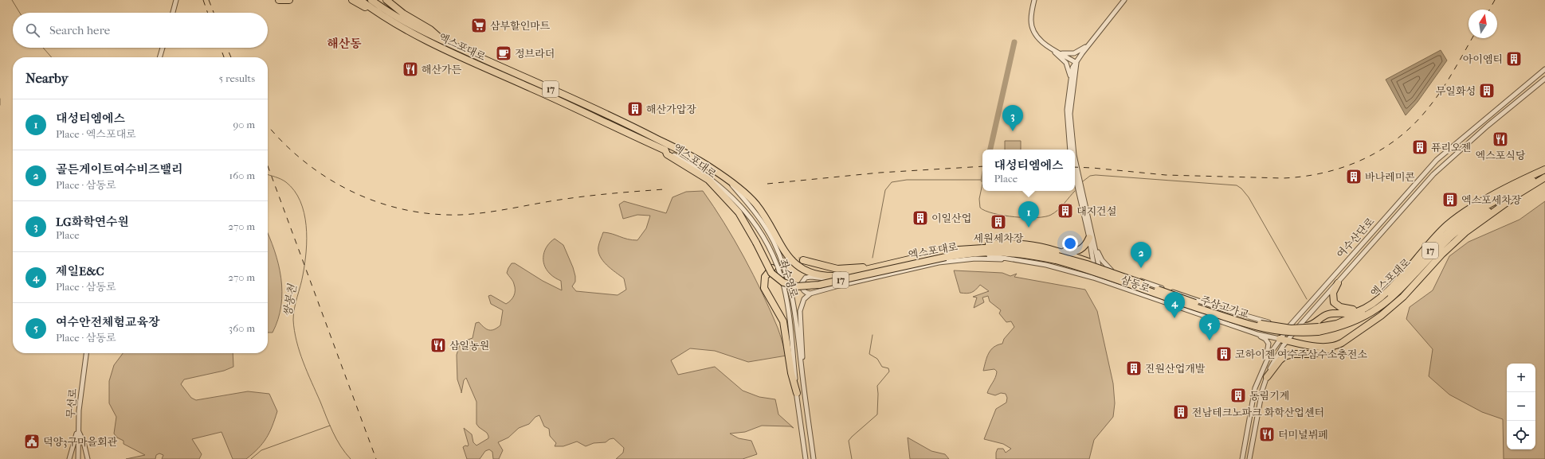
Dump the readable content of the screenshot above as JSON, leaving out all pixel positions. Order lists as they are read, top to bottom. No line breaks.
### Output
{"streets":{"highway":["엑스포대로","17","주삼고가교"],"street":["여수산단로","좌수영로","삼동로","무선로"]},"crossings":[["엑스포대로","좌수영로"],["엑스포대로","주삼고가교"],["여수산단로","삼동로"]],"districts":["해산동"],"water":["쌍봉천"],"places":{"supermarket":["삼부할인마트"],"cafe":["정브라더"],"building":["아이엠티","무일화성","해산가압장","퓨리오젠","바나레미콘","엑스포세차장","대지건설","이일산업","세원세차장","코하이젠 여수주삼수소충전소","진원산업개발","동림기계","전남테크노파크 화학산업센터"],"restaurant":["해산가든","엑스포식당","삼일농원","터미널뷔페"],"public building":["덕양3구마을회관"]},"north":"top","page":{"search":"Search here","heading":["Nearby","5 results"],"list":[{"mark":"1","name":"대성티엠에스","note":"Place · 엑스포대로","value":"90 m"},{"mark":"2","name":"골든게이트여수비즈밸리","note":"Place · 삼동로","value":"160 m"},{"mark":"3","name":"LG화학연수원","note":"Place","value":"270 m"},{"mark":"4","name":"제일E&C","note":"Place · 삼동로","value":"270 m"},{"mark":"5","name":"여수안전체험교육장","note":"Place · 삼동로","value":"360 m"}],"pins":["3","1","2","4","5"],"popup":["대성티엠에스","Place"],"map_buttons":["+","−"]}}
